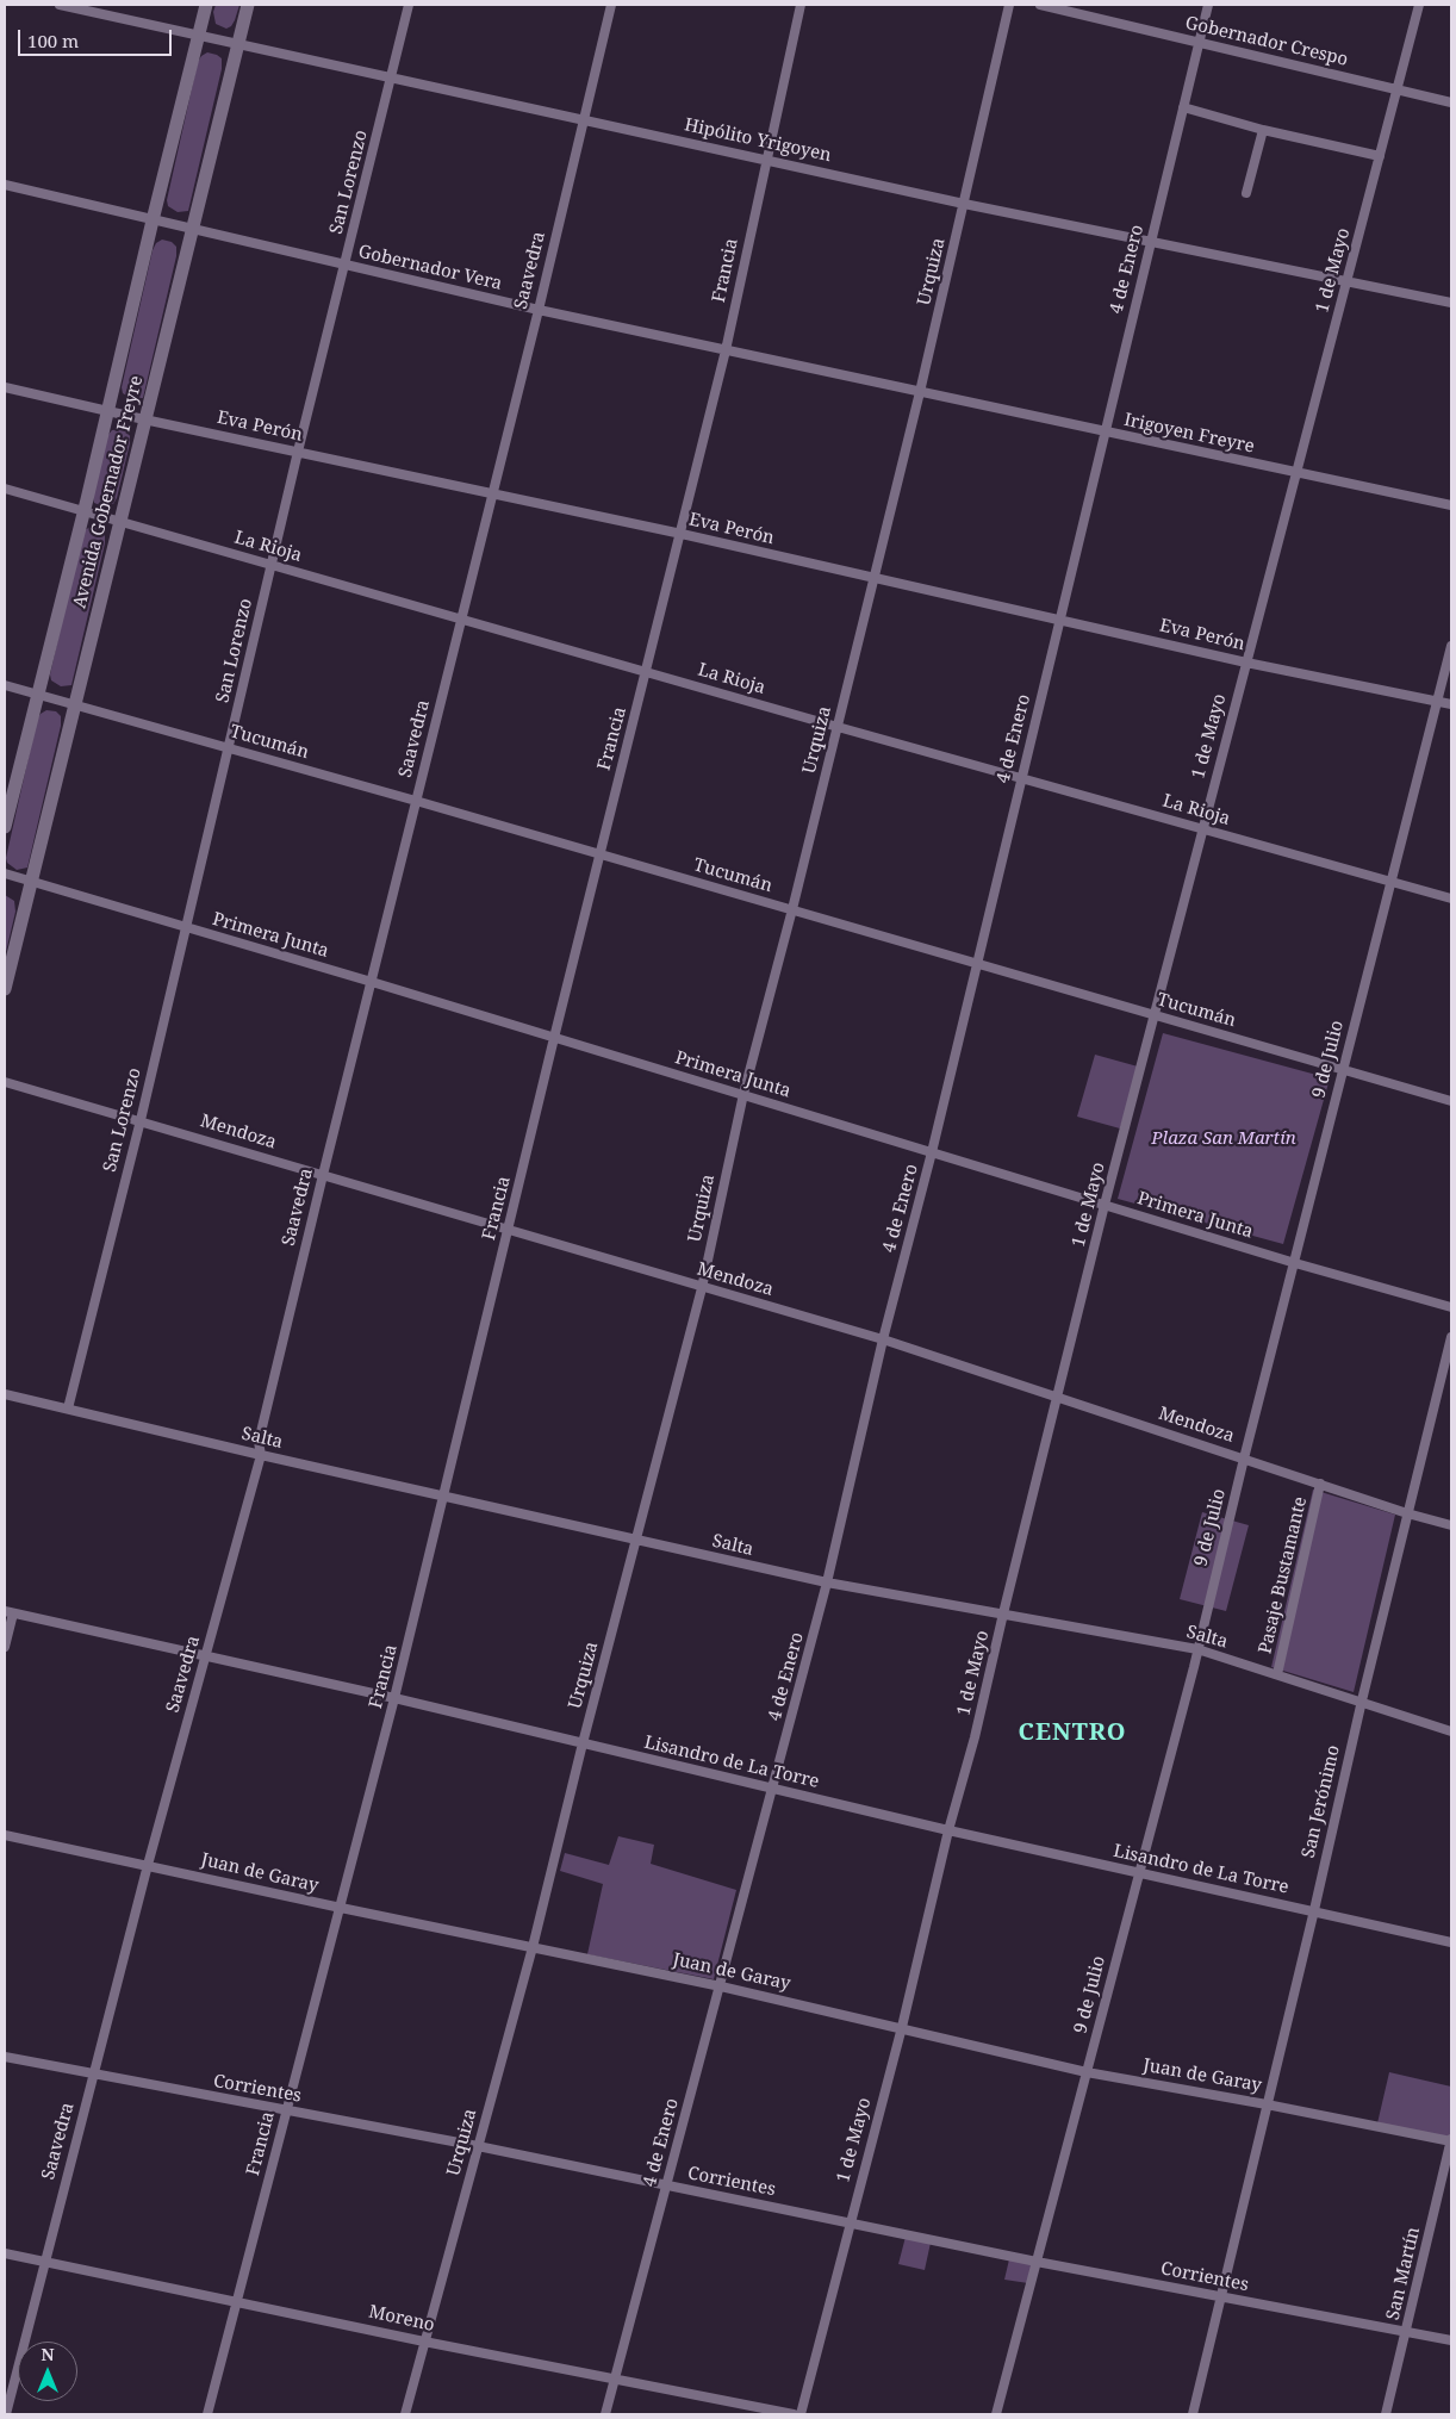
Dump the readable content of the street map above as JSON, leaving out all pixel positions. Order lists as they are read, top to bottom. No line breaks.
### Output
{"streets":{"main road":["Avenida Gobernador Freyre"],"street":["Gobernador Crespo","Hipólito Yrigoyen","San Lorenzo","Gobernador Vera","4 de Enero","Saavedra","Francia","1 de Mayo","Urquiza","Eva Perón","Irigoyen Freyre","La Rioja","Tucumán","Primera Junta","9 de Julio","Mendoza","Salta","Pasaje Bustamante","Lisandro de La Torre","San Jerónimo","Juan de Garay","Corrientes","San Martín","Moreno"]},"crossings":[["Gobernador Crespo","4 de Enero"],["Gobernador Crespo","1 de Mayo"],["Hipólito Yrigoyen","San Lorenzo"],["Hipólito Yrigoyen","4 de Enero"],["Hipólito Yrigoyen","Saavedra"],["Hipólito Yrigoyen","Francia"],["Hipólito Yrigoyen","1 de Mayo"],["Hipólito Yrigoyen","Urquiza"],["Hipólito Yrigoyen","Avenida Gobernador Freyre"],["San Lorenzo","Gobernador Vera"],["San Lorenzo","Eva Perón"],["San Lorenzo","La Rioja"],["San Lorenzo","Tucumán"],["San Lorenzo","Primera Junta"],["San Lorenzo","Mendoza"],["San Lorenzo","Salta"],["Gobernador Vera","Saavedra"],["Gobernador Vera","Francia"],["Gobernador Vera","Urquiza"],["Gobernador Vera","Irigoyen Freyre"],["Gobernador Vera","Avenida Gobernador Freyre"],["4 de Enero","Eva Perón"],["4 de Enero","Irigoyen Freyre"],["4 de Enero","La Rioja"],["4 de Enero","Tucumán"],["4 de Enero","Primera Junta"],["4 de Enero","Mendoza"],["4 de Enero","Salta"],["4 de Enero","Lisandro de La Torre"],["4 de Enero","Juan de Garay"],["4 de Enero","Corrientes"],["4 de Enero","Moreno"],["Saavedra","Eva Perón"],["Saavedra","La Rioja"],["Saavedra","Tucumán"],["Saavedra","Primera Junta"],["Saavedra","Mendoza"],["Saavedra","Salta"],["Saavedra","Lisandro de La Torre"],["Saavedra","Juan de Garay"],["Saavedra","Corrientes"],["Saavedra","Moreno"],["Francia","Eva Perón"],["Francia","La Rioja"],["Francia","Tucumán"],["Francia","Primera Junta"],["Francia","Mendoza"],["Francia","Salta"],["Francia","Lisandro de La Torre"],["Francia","Juan de Garay"],["Francia","Corrientes"],["Francia","Moreno"],["1 de Mayo","Eva Perón"],["1 de Mayo","Irigoyen Freyre"],["1 de Mayo","La Rioja"],["1 de Mayo","Tucumán"],["1 de Mayo","Primera Junta"],["1 de Mayo","Mendoza"],["1 de Mayo","Salta"],["1 de Mayo","Lisandro de La Torre"],["1 de Mayo","Juan de Garay"],["1 de Mayo","Corrientes"],["Urquiza","Eva Perón"],["Urquiza","Irigoyen Freyre"],["Urquiza","La Rioja"],["Urquiza","Tucumán"],["Urquiza","Primera Junta"],["Urquiza","Mendoza"],["Urquiza","Salta"],["Urquiza","Lisandro de La Torre"],["Urquiza","Juan de Garay"],["Urquiza","Corrientes"],["Urquiza","Moreno"],["Eva Perón","Avenida Gobernador Freyre"],["Eva Perón","9 de Julio"],["Avenida Gobernador Freyre","La Rioja"],["Avenida Gobernador Freyre","Tucumán"],["Avenida Gobernador Freyre","Primera Junta"],["La Rioja","9 de Julio"],["Tucumán","9 de Julio"],["Primera Junta","9 de Julio"],["9 de Julio","Mendoza"],["9 de Julio","Salta"],["9 de Julio","Lisandro de La Torre"],["9 de Julio","Juan de Garay"],["9 de Julio","Corrientes"],["Mendoza","Pasaje Bustamante"],["Mendoza","San Jerónimo"],["Salta","Pasaje Bustamante"],["Salta","San Jerónimo"],["Lisandro de La Torre","San Jerónimo"],["San Jerónimo","Juan de Garay"],["San Jerónimo","Corrientes"],["Juan de Garay","San Martín"],["Corrientes","San Martín"]],"districts":["CENTRO"],"parks":["Plaza San Martín"],"scale_bar":"100 m","north":"top"}
